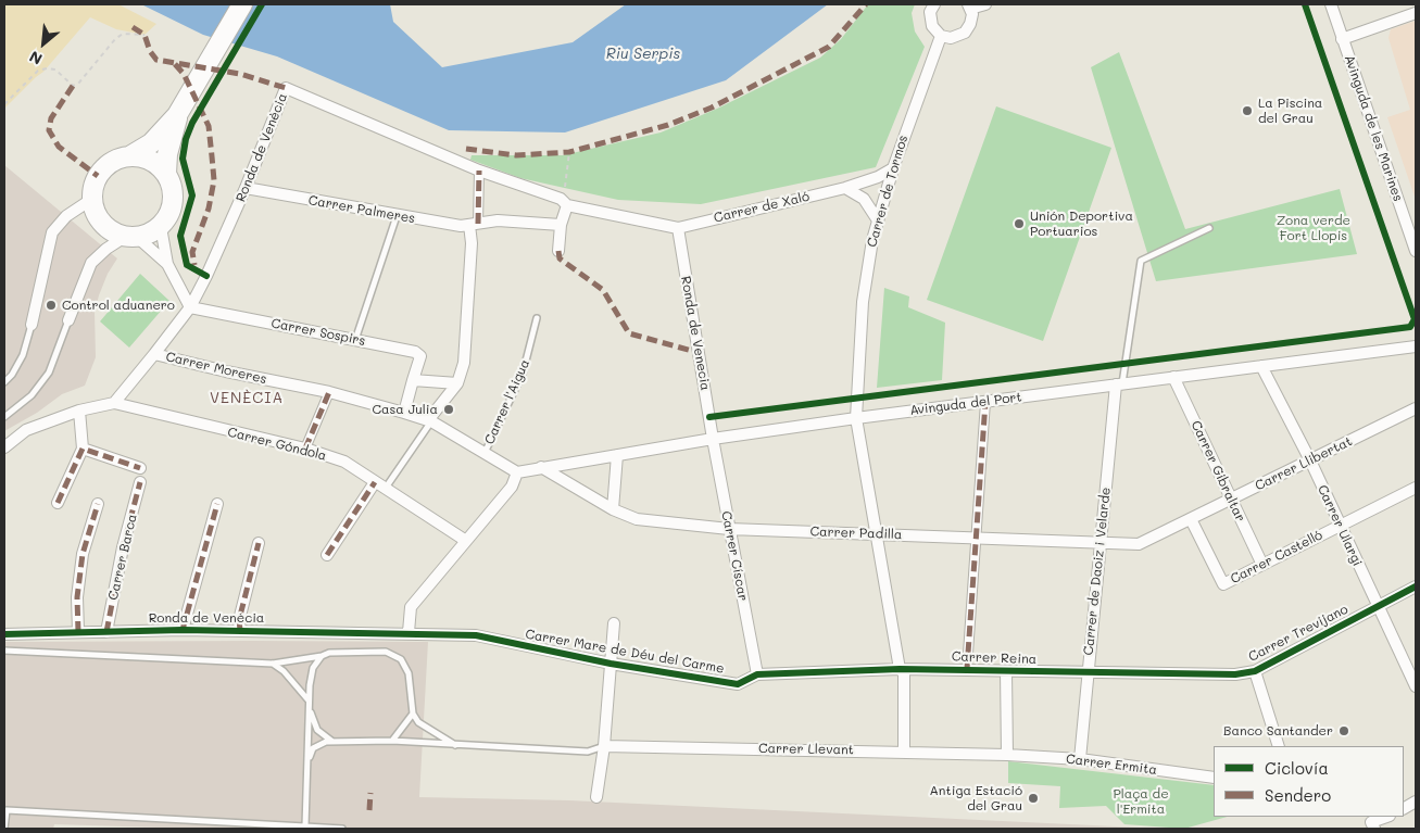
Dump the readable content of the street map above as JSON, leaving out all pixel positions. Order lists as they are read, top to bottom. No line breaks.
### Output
{"streets":{"street":["Avinguda de les Marines","Ronda de Venècia","Carrer de Tormos","Carrer de Xaló","Carrer Palmeres","Carrer Sospirs","Ronda de Venecia","Carrer Moreres","Avinguda del Port","Carrer Góndola","Carrer Llibertat","Carrer Gibraltar","Carrer Ulargi","Carrer Padilla","Carrer Císcar","Carrer Barca","Carrer Castelló","Carrer de Daoiz i Velarde","Carrer Trevijano","Carrer Mare de Déu del Carme","Carrer Reina","Carrer Llevant","Carrer Ermita"],"lane":["Carrer l'Aigua"]},"crossings":[["Ronda de Venècia","Carrer de Xaló"],["Ronda de Venècia","Carrer Palmeres"],["Ronda de Venècia","Carrer Sospirs"],["Ronda de Venècia","Ronda de Venecia"],["Ronda de Venècia","Carrer Moreres"],["Ronda de Venècia","Carrer Góndola"],["Ronda de Venècia","Carrer Barca"],["Ronda de Venècia","Carrer Mare de Déu del Carme"],["Carrer de Tormos","Carrer de Xaló"],["Carrer de Tormos","Avinguda del Port"],["Carrer de Tormos","Carrer Padilla"],["Carrer de Tormos","Carrer Mare de Déu del Carme"],["Carrer de Tormos","Carrer Reina"],["Carrer de Tormos","Carrer Llevant"],["Carrer de Xaló","Ronda de Venecia"],["Ronda de Venecia","Avinguda del Port"],["Ronda de Venecia","Carrer Císcar"],["Carrer Moreres","Carrer l'Aigua"],["Carrer Moreres","Avinguda del Port"],["Avinguda del Port","Carrer Gibraltar"],["Avinguda del Port","Carrer Ulargi"],["Avinguda del Port","Carrer Padilla"],["Avinguda del Port","Carrer Císcar"],["Avinguda del Port","Carrer de Daoiz i Velarde"],["Carrer Llibertat","Carrer Gibraltar"],["Carrer Llibertat","Carrer Ulargi"],["Carrer Llibertat","Carrer Padilla"],["Carrer Llibertat","Carrer Castelló"],["Carrer Llibertat","Carrer de Daoiz i Velarde"],["Carrer Gibraltar","Carrer Castelló"],["Carrer Ulargi","Carrer Castelló"],["Carrer Ulargi","Carrer Trevijano"],["Carrer Padilla","Carrer Císcar"],["Carrer Padilla","Carrer de Daoiz i Velarde"],["Carrer Císcar","Carrer Mare de Déu del Carme"],["Carrer de Daoiz i Velarde","Carrer Trevijano"],["Carrer de Daoiz i Velarde","Carrer Reina"],["Carrer de Daoiz i Velarde","Carrer Ermita"],["Carrer Trevijano","Carrer Reina"],["Carrer Mare de Déu del Carme","Carrer Reina"],["Carrer Llevant","Carrer Ermita"]],"districts":["VENÈCIA"],"water":["Riu Serpis"],"parks":["Zona verde Fort Llopis","Plaça de l'Ermita"],"places":["La Piscina del Grau","Unión Deportiva Portuarios","Control aduanero","Casa Julia","Banco Santander","Antiga Estació del Grau"],"legend":["Ciclovía","Sendero"],"north":"bottom left"}
